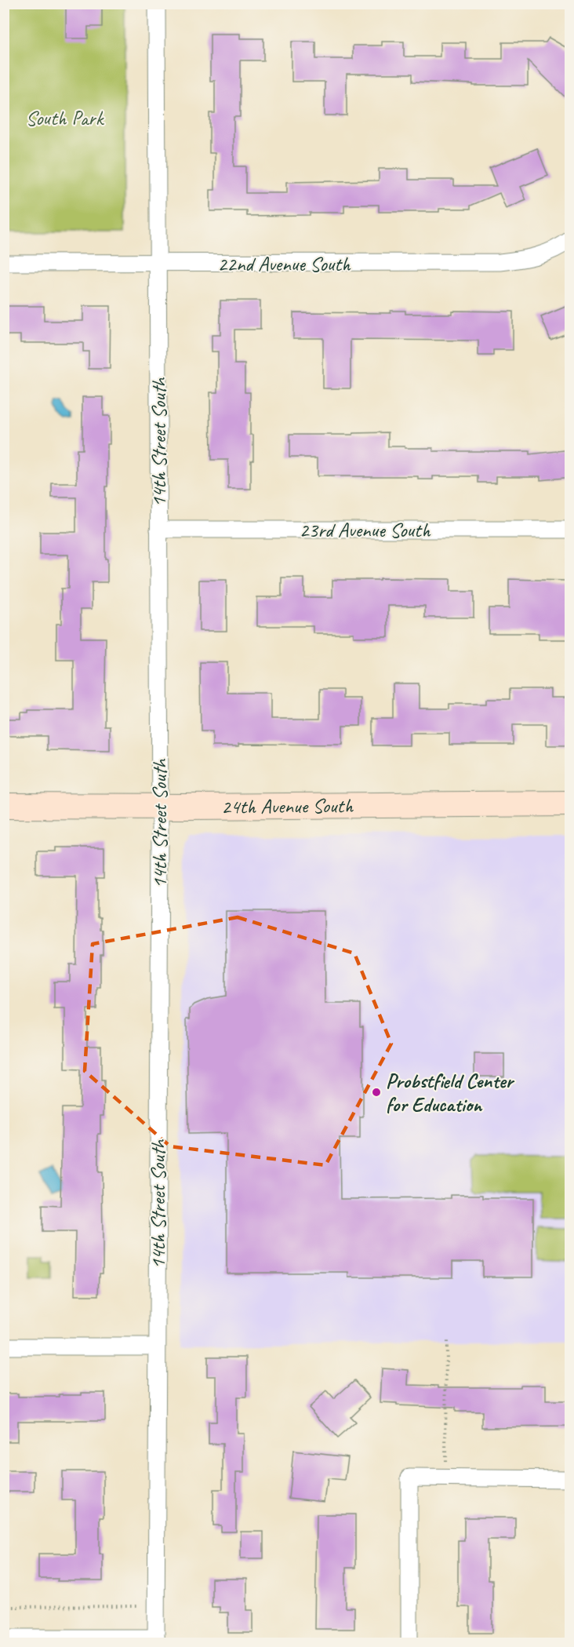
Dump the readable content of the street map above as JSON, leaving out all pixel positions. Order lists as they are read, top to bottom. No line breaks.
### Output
{"streets":{"street":["22nd Avenue South","14th Street South","23rd Avenue South","24th Avenue South"]},"crossings":[["22nd Avenue South","14th Street South"],["14th Street South","23rd Avenue South"],["14th Street South","24th Avenue South"]],"parks":["South Park"],"places":["Probstfield Center for Education"]}
